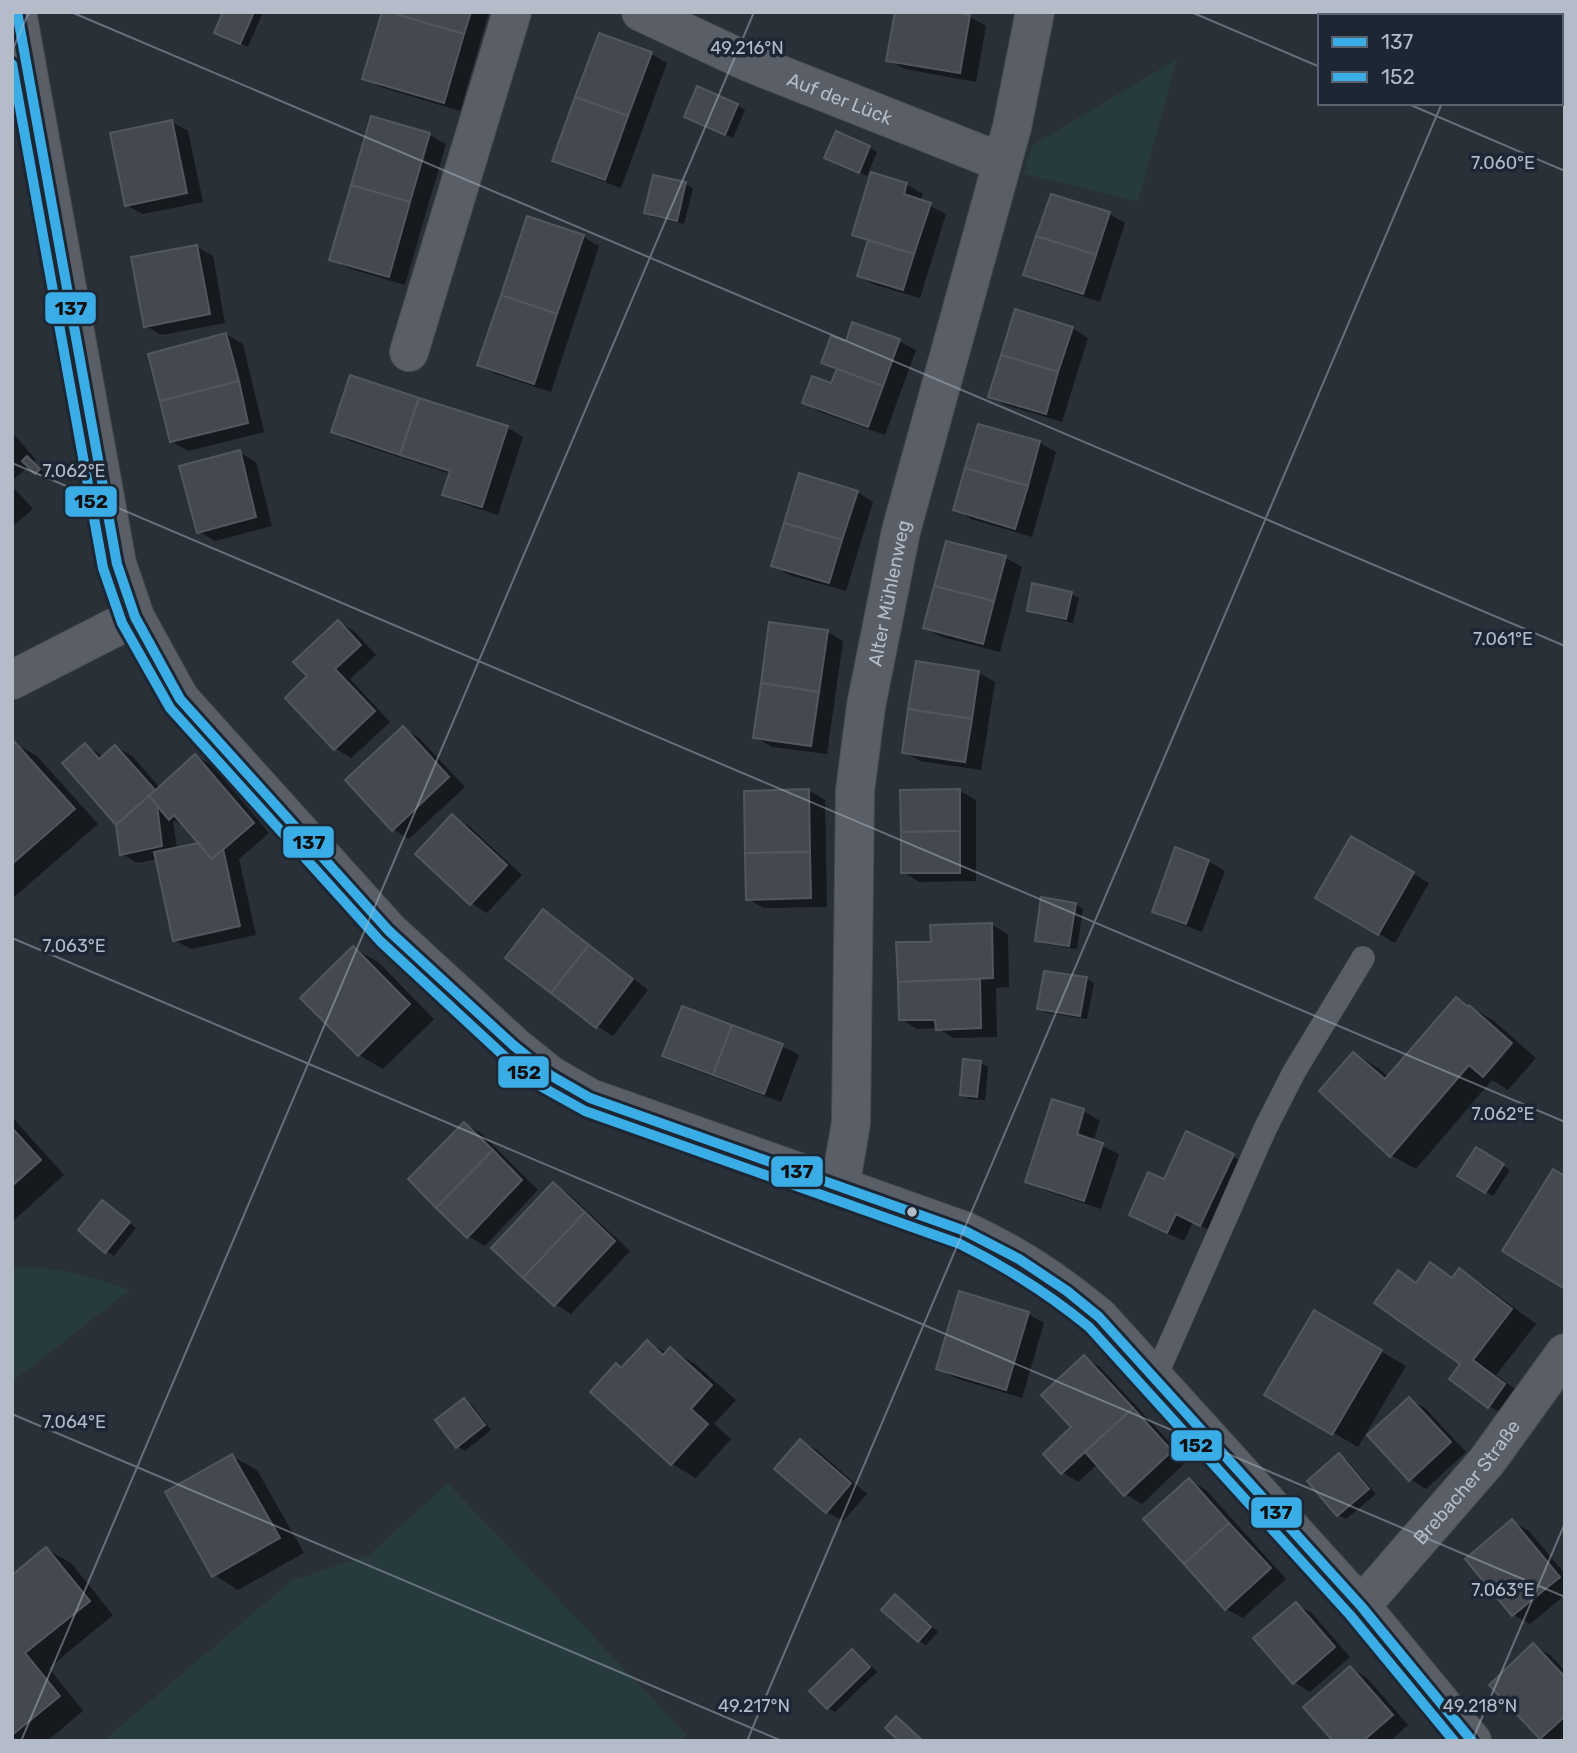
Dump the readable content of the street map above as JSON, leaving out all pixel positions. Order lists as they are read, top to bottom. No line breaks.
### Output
{"streets":{"street":["Auf der Lück","Alter Mühlenweg","Brebacher Straße"]},"crossings":[["Auf der Lück","Alter Mühlenweg"]],"lines":["transit line 137","transit line 152"],"legend":["137","152"],"coordinates":["49.216°N","7.060°E","7.062°E","7.061°E","7.063°E","7.064°E","49.217°N","49.218°N"]}
